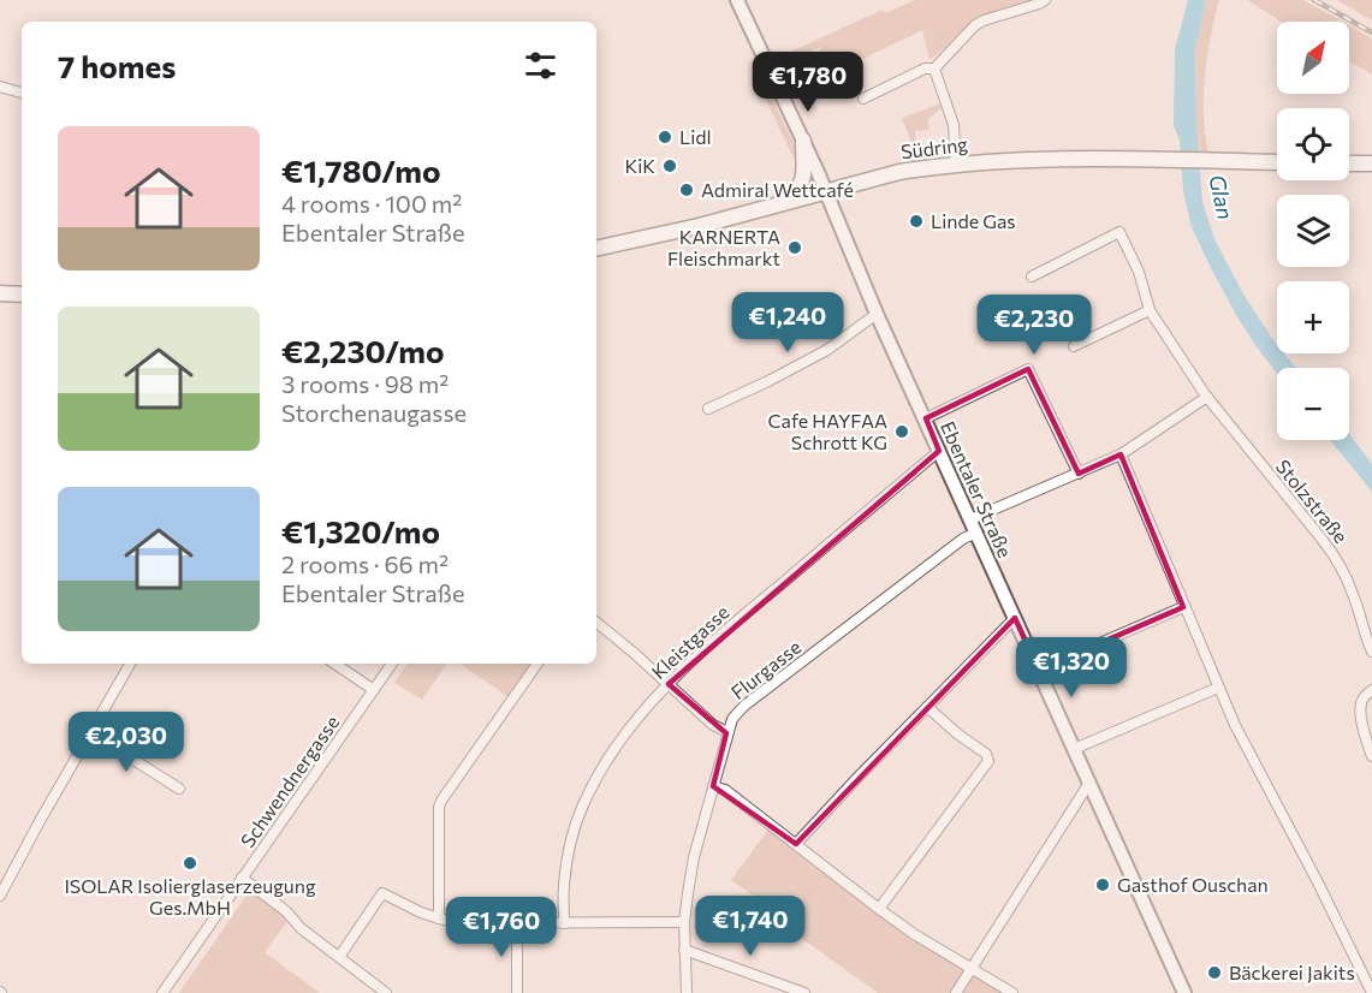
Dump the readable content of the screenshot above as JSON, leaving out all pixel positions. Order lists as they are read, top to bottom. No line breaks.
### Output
{"streets":{"main road":["Südring","Ebentaler Straße"],"street":["Stolzstraße","Kleistgasse","Flurgasse","Schwendnergasse"]},"crossings":[["Südring","Ebentaler Straße"],["Ebentaler Straße","Kleistgasse"],["Ebentaler Straße","Flurgasse"],["Stolzstraße","Flurgasse"]],"water":["Glan"],"places":["Lidl","KiK","Admiral Wettcafé","Linde Gas","KARNERTA Fleischmarkt","Cafe HAYFAA Schrott KG","ISOLAR Isolierglaserzeugung Ges.MbH","Gasthof Ouschan","Bäckerei Jakits"],"north":"top right","page":{"map_buttons":["+","−"],"heading":"7 homes","price":["€1,780","€1,240","€2,230","€1,320","€2,030","€1,740","€1,760"],"list":[{"name":"€1,780/mo","note":"4 rooms · 100 m² · Ebentaler Straße"},{"name":"€2,230/mo","note":"3 rooms · 98 m² · Storchenaugasse"},{"name":"€1,320/mo","note":"2 rooms · 66 m² · Ebentaler Straße"}]}}
